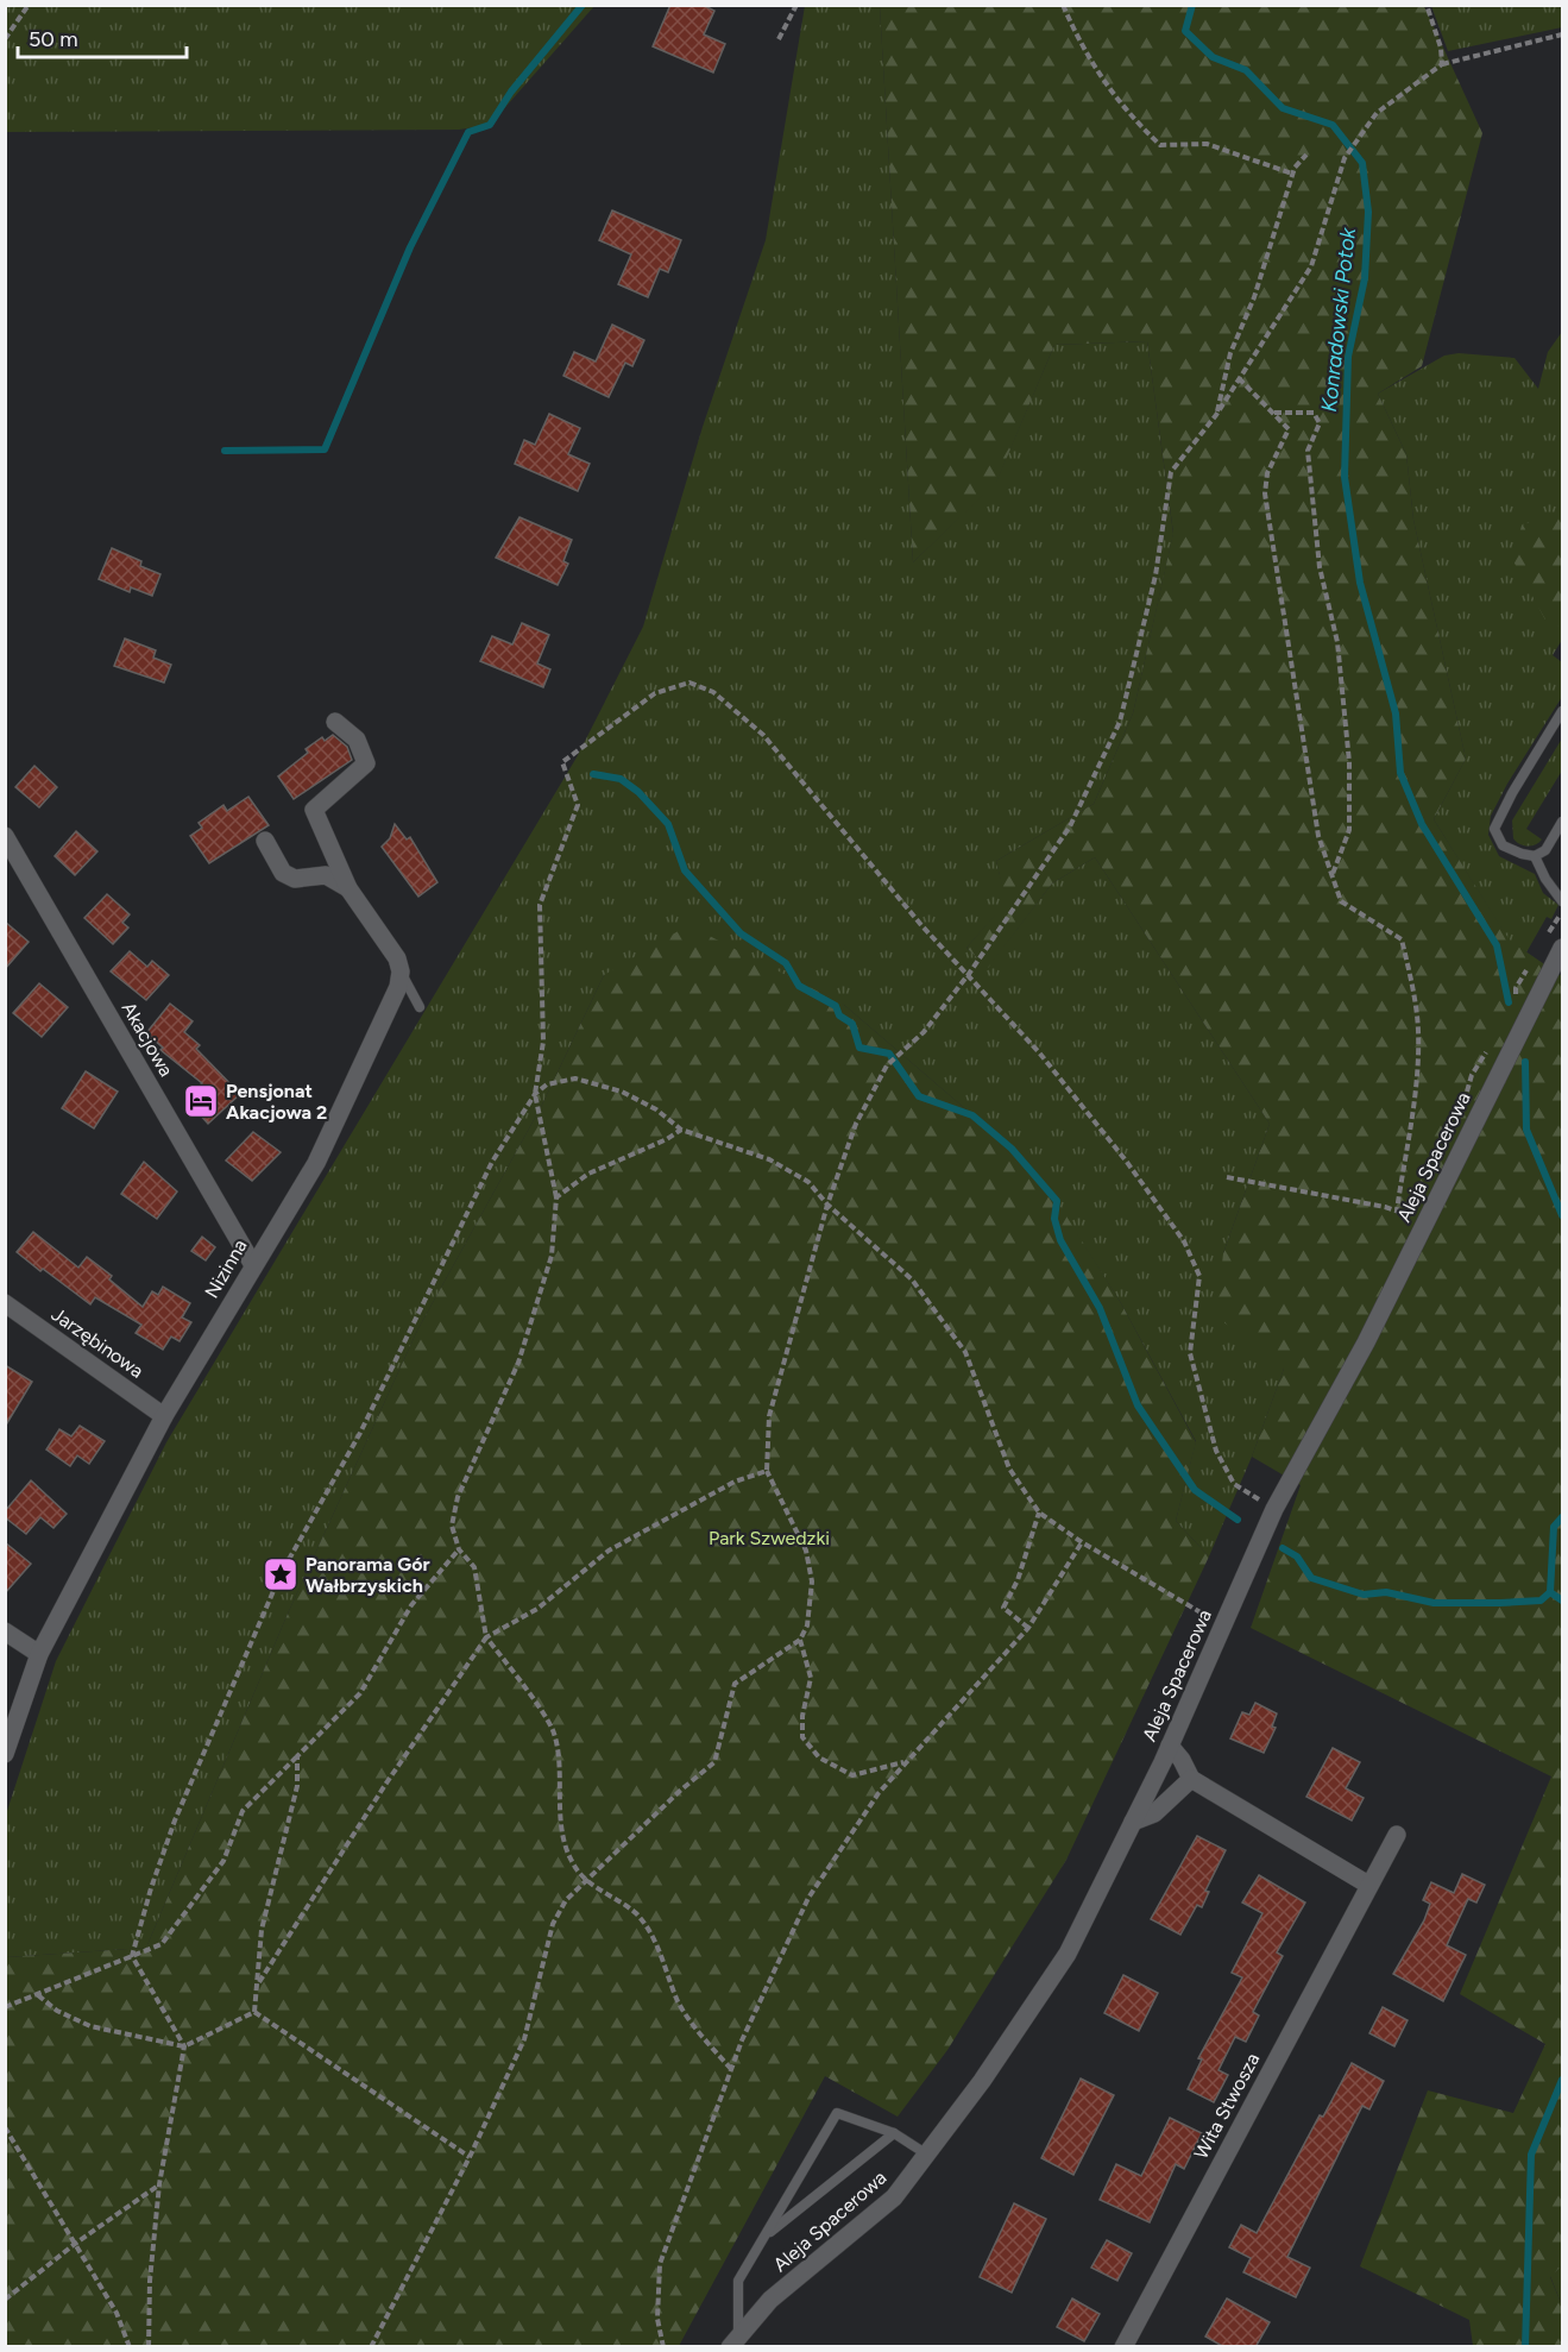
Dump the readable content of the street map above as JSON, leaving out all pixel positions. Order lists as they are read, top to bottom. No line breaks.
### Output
{"streets":{"street":["Akacjowa","Aleja Spacerowa","Nizinna","Jarzębinowa","Wita Stwosza"]},"crossings":[["Akacjowa","Nizinna"],["Nizinna","Jarzębinowa"]],"water":["Konradowski Potok"],"parks":["Park Szwedzki"],"places":{"hotel":["Pensjonat Akacjowa 2"],"place":["Panorama Gór Wałbrzyskich"]},"scale_bar":"50 m"}
